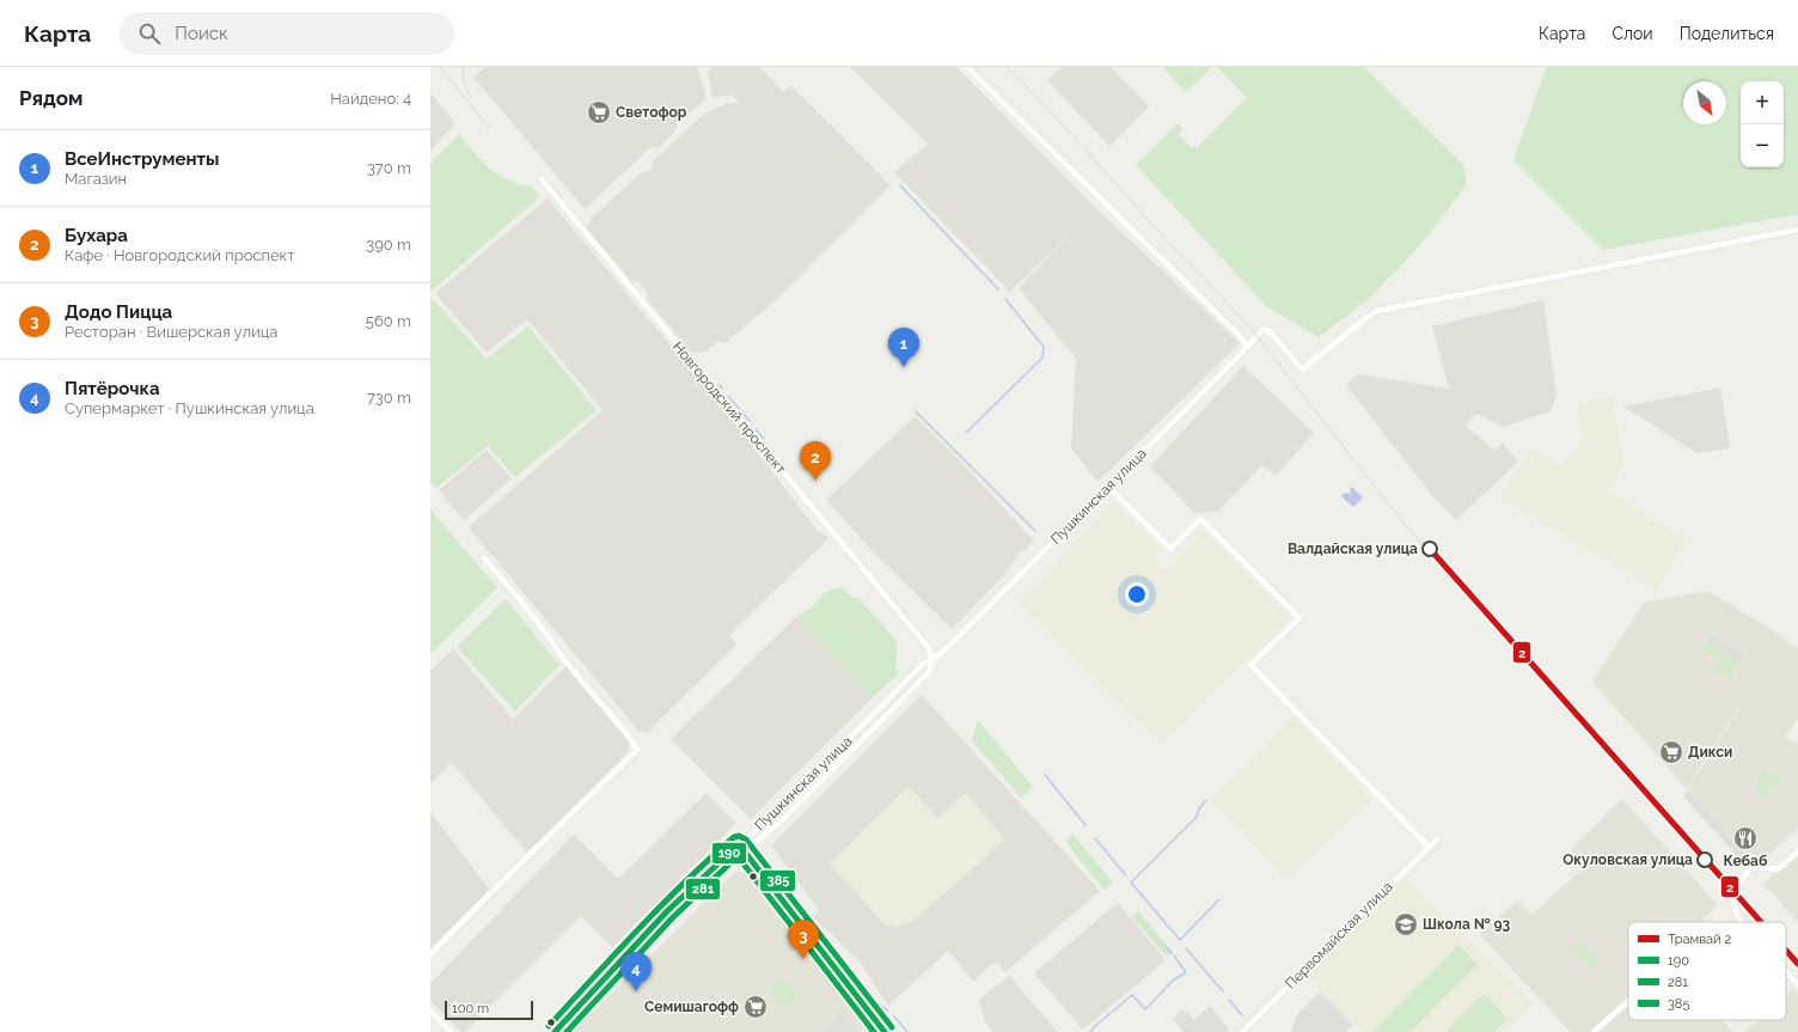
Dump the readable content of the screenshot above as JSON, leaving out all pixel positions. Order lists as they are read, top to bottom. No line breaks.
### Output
{"streets":{"street":["Новгородский проспект","Пушкинская улица","Первомайская улица"]},"crossings":[["Новгородский проспект","Пушкинская улица"]],"places":{"supermarket":["Светофор","Дикси","Семишагофф"],"other":["Валдайская улица","Окуловская улица"],"restaurant":["Кебаб"],"school or university":["Школа № 93"]},"lines":["tram line 2","transit line 385","transit line 190","transit line 281"],"legend":["Трамвай 2","190","281","385"],"scale_bar":"100 m","north":"bottom right","page":{"header":"Карта","search":"Поиск","nav":["Карта","Слои","Поделиться"],"heading":["Рядом","Найдено: 4"],"map_buttons":["+","−"],"list":[{"mark":"1","name":"ВсеИнструменты","note":"Магазин","value":"370 m"},{"mark":"2","name":"Бухара","note":"Кафе · Новгородский проспект","value":"390 m"},{"mark":"3","name":"Додо Пицца","note":"Ресторан · Вишерская улица","value":"560 m"},{"mark":"4","name":"Пятёрочка","note":"Супермаркет · Пушкинская улица","value":"730 m"}],"pins":["1","2","3","4"],"scale":"100 m"}}
